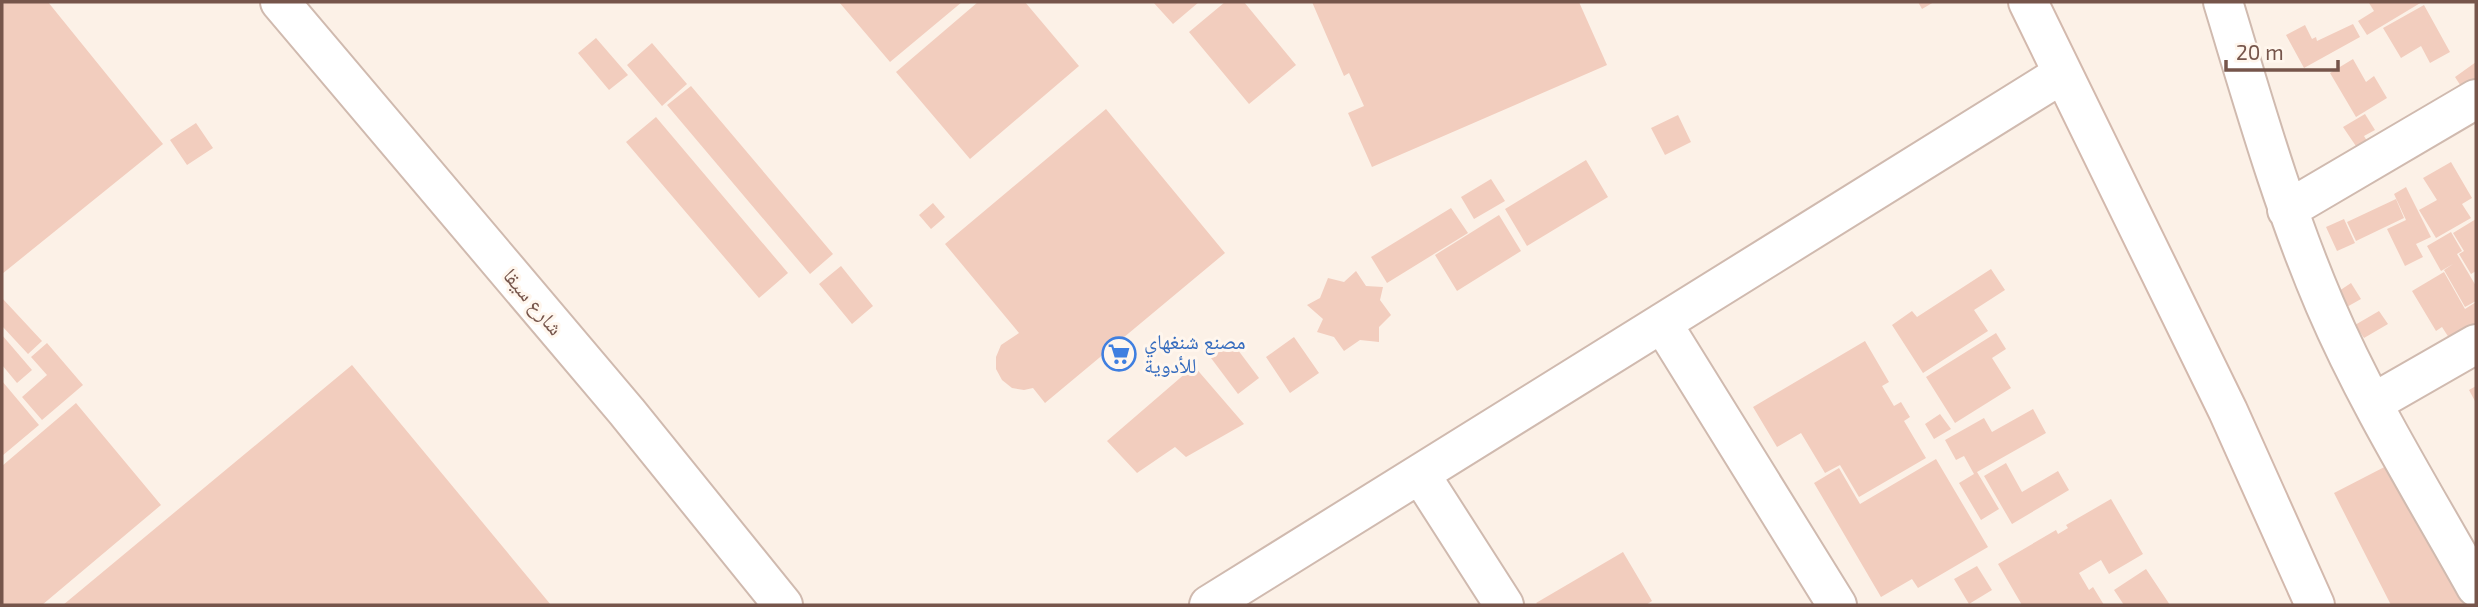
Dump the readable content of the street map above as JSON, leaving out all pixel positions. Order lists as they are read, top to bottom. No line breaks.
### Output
{"streets":{"street":["شارع سيقا"]},"places":{"supermarket":["مصنع شنغهاي للأدوية"]},"scale_bar":"20 m"}
